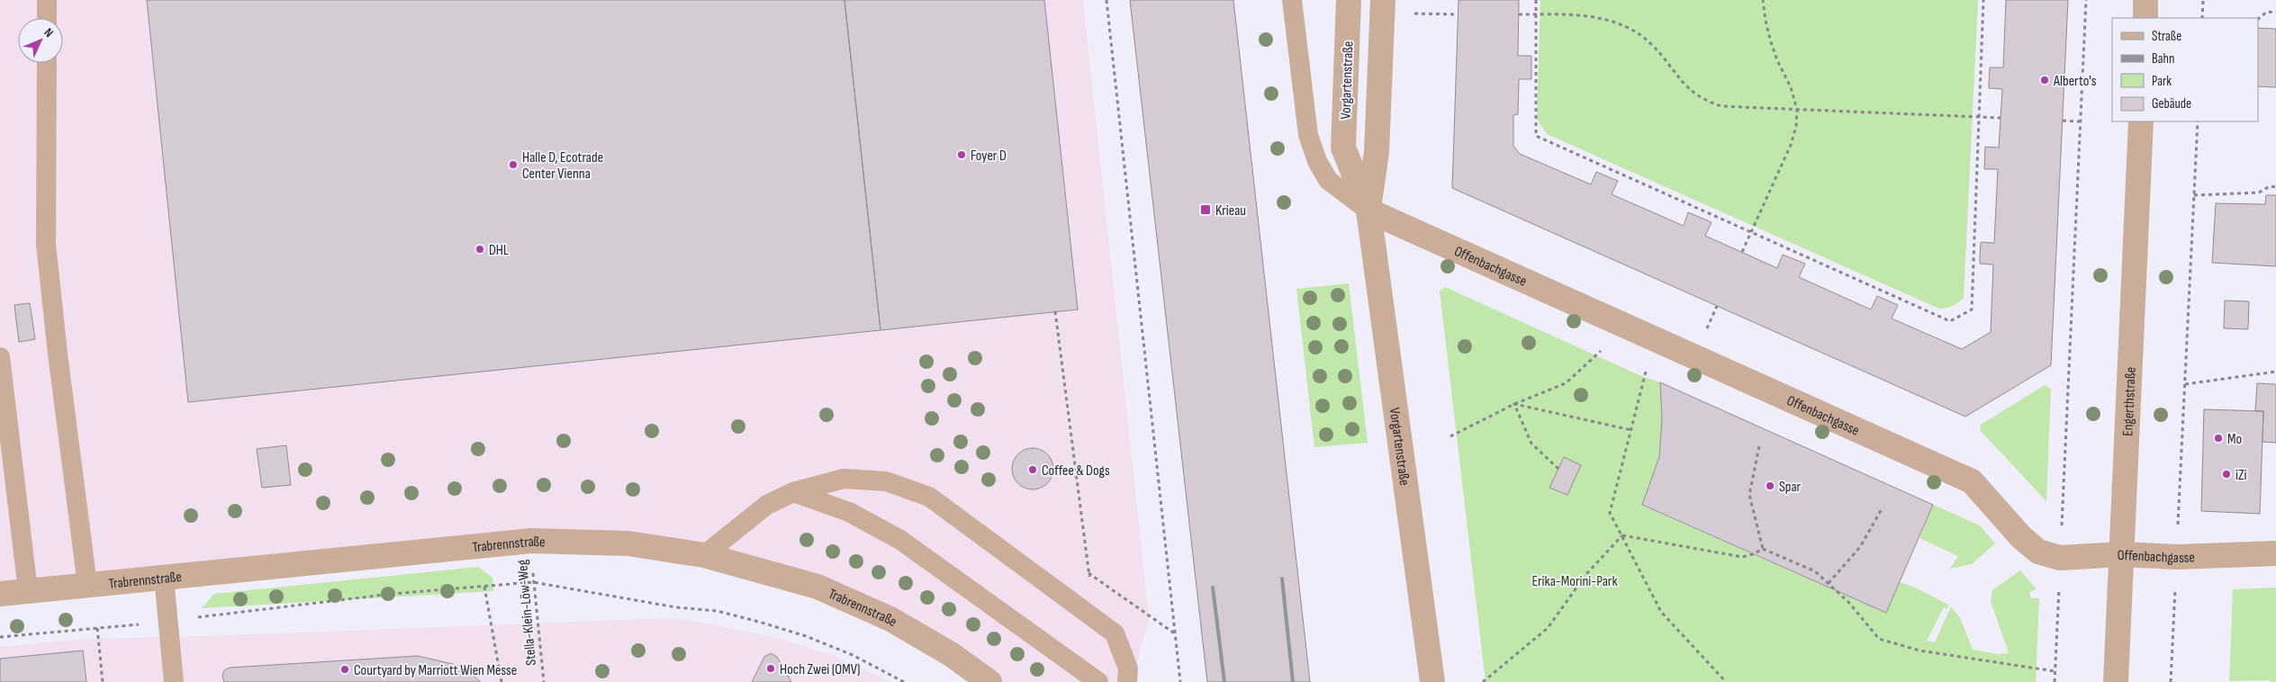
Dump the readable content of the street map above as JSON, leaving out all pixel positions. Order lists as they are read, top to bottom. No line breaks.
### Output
{"streets":{"street":["Vorgartenstraße","Offenbachgasse","Engerthstraße","Trabrennstraße"],"path":["Stella-Klein-Löw-Weg"]},"crossings":[["Vorgartenstraße","Offenbachgasse"],["Offenbachgasse","Engerthstraße"],["Trabrennstraße","Stella-Klein-Löw-Weg"]],"parks":["Erika-Morini-Park"],"places":{"other":["Alberto's","Foyer D","Halle D, Ecotrade Center Vienna","DHL","Mo","Coffee & Dogs","iZi","Spar","Hoch Zwei (OMV)","Courtyard by Marriott Wien Messe"],"transit":["Krieau"]},"legend":["Straße","Bahn","Park","Gebäude"],"north":"top right"}
